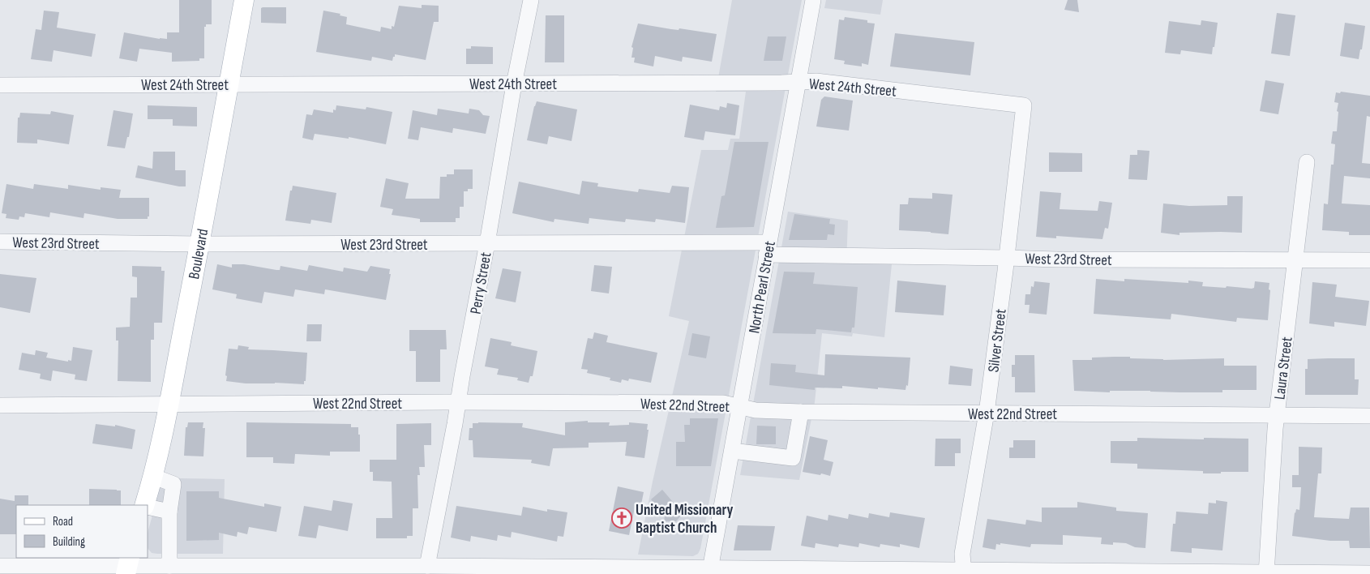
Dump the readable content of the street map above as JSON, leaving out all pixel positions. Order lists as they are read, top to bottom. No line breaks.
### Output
{"streets":{"main road":["Boulevard"],"street":["West 24th Street","West 23rd Street","Perry Street","North Pearl Street","Silver Street","Laura Street","West 22nd Street"]},"crossings":[["West 24th Street","Boulevard"],["West 24th Street","Perry Street"],["West 24th Street","North Pearl Street"],["West 24th Street","Silver Street"],["West 23rd Street","Boulevard"],["West 23rd Street","Perry Street"],["West 23rd Street","North Pearl Street"],["West 23rd Street","Silver Street"],["West 23rd Street","Laura Street"],["Boulevard","West 22nd Street"],["Perry Street","West 22nd Street"],["North Pearl Street","West 22nd Street"],["Silver Street","West 22nd Street"],["Laura Street","West 22nd Street"]],"places":{"church":["United Missionary Baptist Church"]},"legend":["Road","Building"]}
